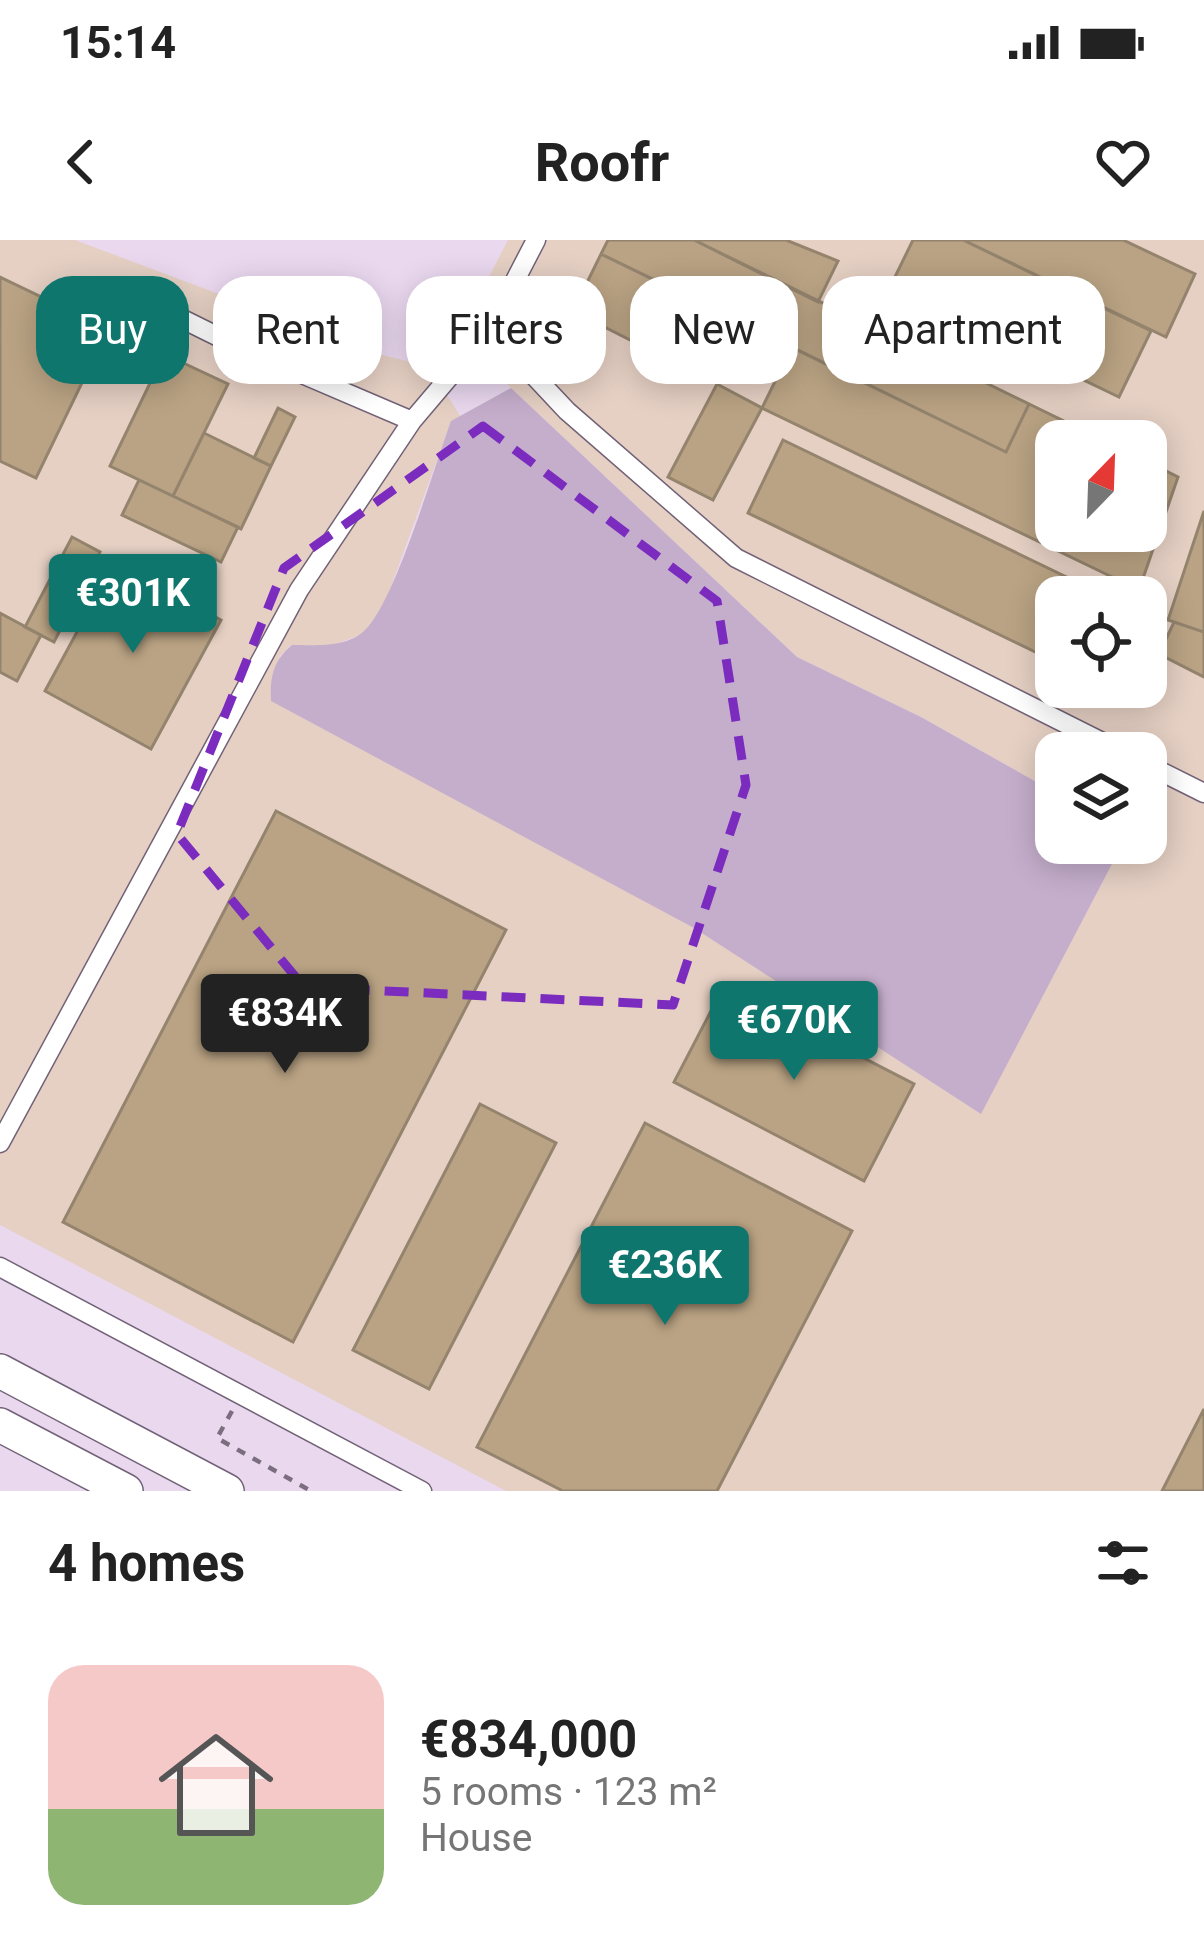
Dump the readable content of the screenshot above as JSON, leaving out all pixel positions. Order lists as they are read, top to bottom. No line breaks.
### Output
{"north":"top right","page":{"status":"15:14","header":"Roofr","chip":["Buy","Rent","Filters","New","Apartment"],"price":["€301K","€834K","€670K","€236K"],"heading":"4 homes","list":[{"name":"€834,000","note":"5 rooms · 123 m² · House"}]}}
